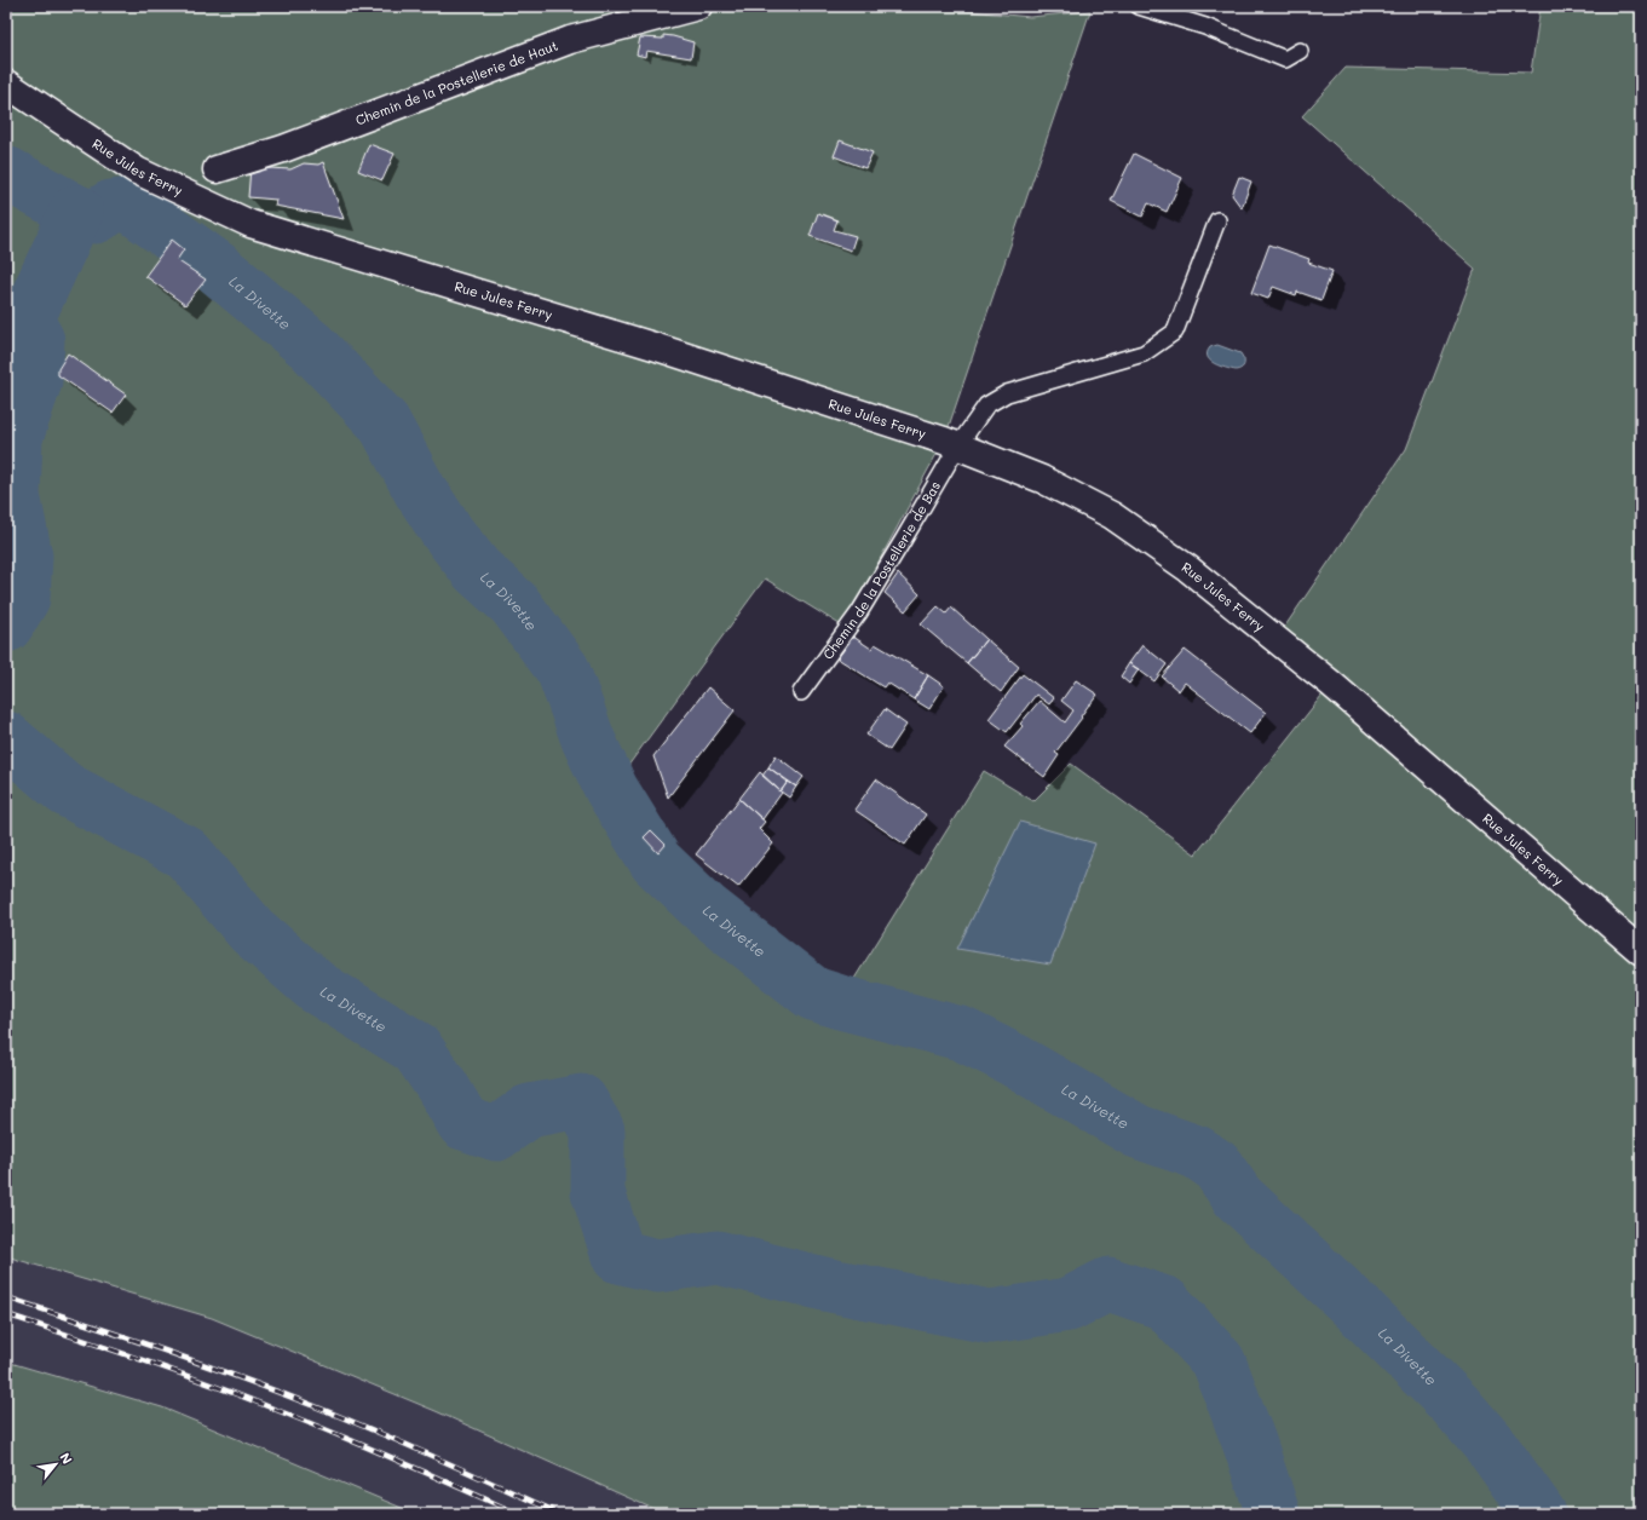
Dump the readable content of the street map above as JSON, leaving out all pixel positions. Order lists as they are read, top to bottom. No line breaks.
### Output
{"streets":{"main road":["Chemin de la Postellerie de Haut","Rue Jules Ferry"],"lane":["Chemin de la Postellerie de Bas"]},"crossings":[["Rue Jules Ferry","Chemin de la Postellerie de Bas"]],"water":["La Divette"],"north":"top right"}
